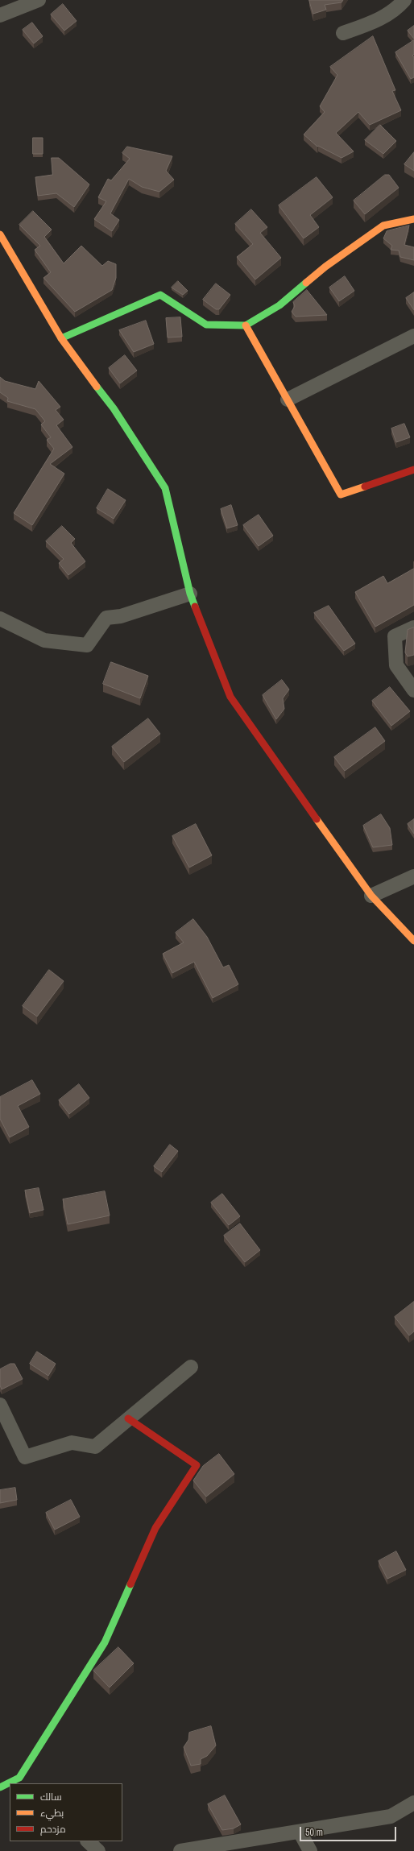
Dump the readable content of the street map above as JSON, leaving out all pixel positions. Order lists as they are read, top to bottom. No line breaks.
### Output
{"legend":["سالك","بطيء","مزدحم"],"scale_bar":"50 m"}
